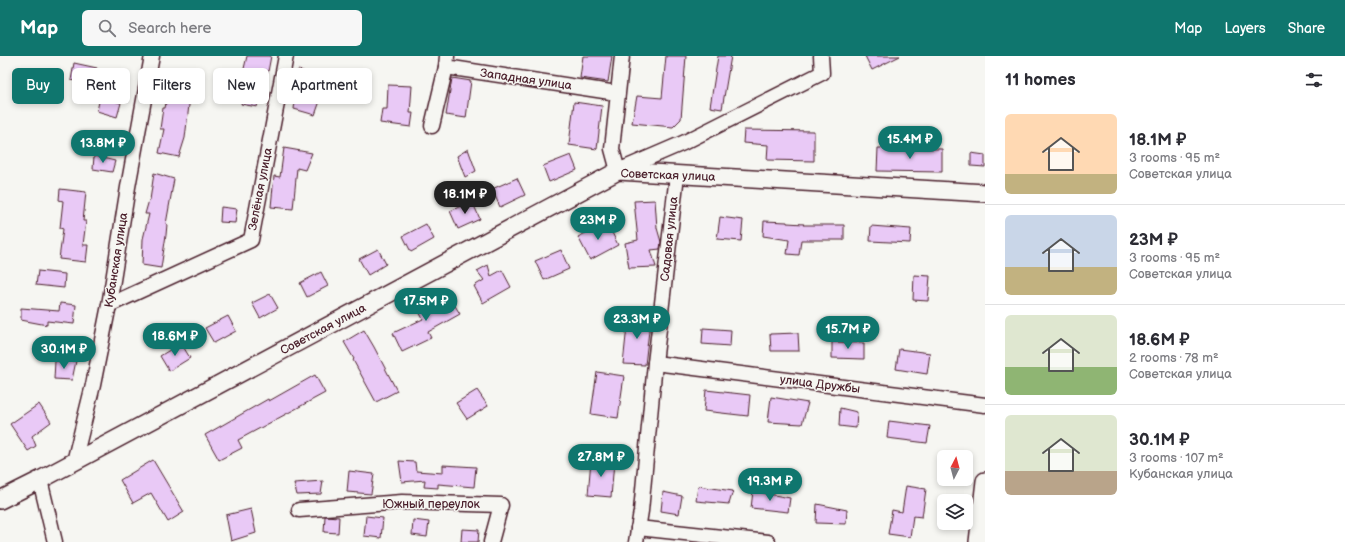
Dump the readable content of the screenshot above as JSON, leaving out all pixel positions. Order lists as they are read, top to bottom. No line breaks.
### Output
{"streets":{"street":["Западная улица","Советская улица","Зелёная улица","Садовая улица","Кубанская улица","улица Дружбы","Южный переулок"]},"crossings":[["Советская улица","Садовая улица"],["Советская улица","Кубанская улица"],["Зелёная улица","Кубанская улица"],["Садовая улица","улица Дружбы"]],"north":"top","page":{"header":"Map","search":"Search here","nav":["Map","Layers","Share"],"heading":"11 homes","chip":["Buy","Rent","Filters","New","Apartment"],"list":[{"name":"18.1M ₽","note":"3 rooms · 95 m² · Советская улица"},{"name":"23M ₽","note":"3 rooms · 95 m² · Советская улица"},{"name":"18.6M ₽","note":"2 rooms · 78 m² · Советская улица"},{"name":"30.1M ₽","note":"3 rooms · 107 m² · Кубанская улица"}],"price":["15.4M ₽","13.8M ₽","18.1M ₽","23M ₽","17.5M ₽","23.3M ₽","15.7M ₽","18.6M ₽","30.1M ₽","27.8M ₽","19.3M ₽"]}}
